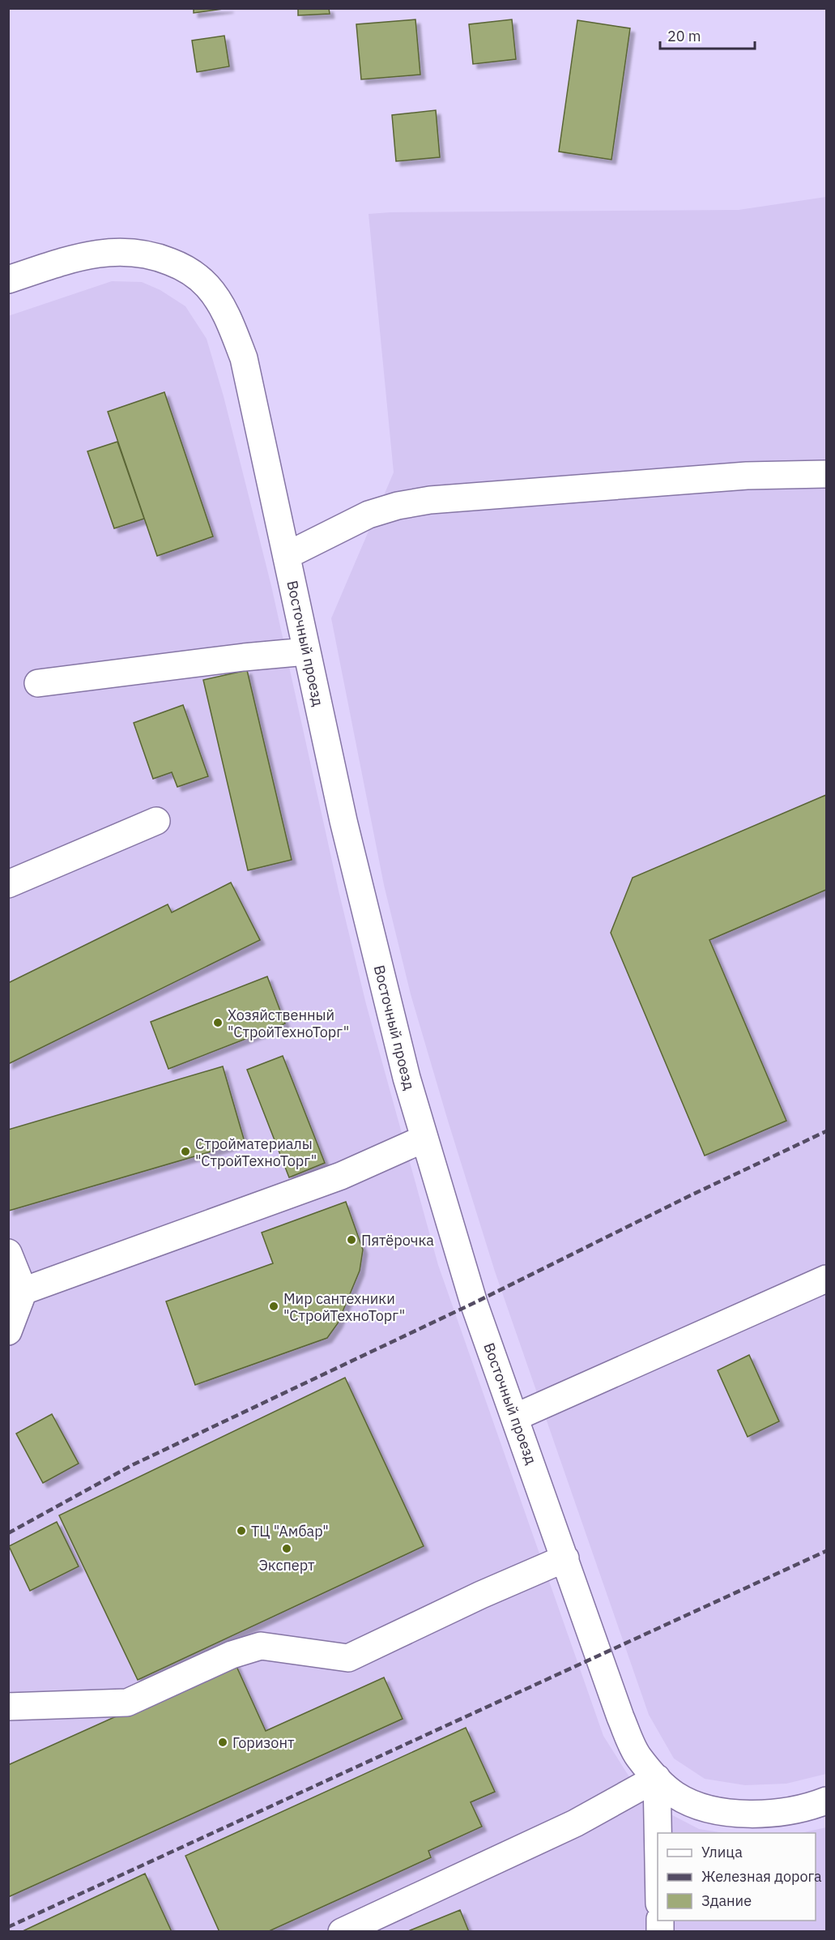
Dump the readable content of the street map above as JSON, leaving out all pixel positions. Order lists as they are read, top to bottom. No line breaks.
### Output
{"streets":{"street":["Восточный проезд"]},"places":["Хозяйственный \"СтройТехноТорг\"","Стройматериалы \"СтройТехноТорг\"","Пятёрочка","Мир сантехники \"СтройТехноТорг\"","ТЦ \"Амбар\"","Эксперт","Горизонт"],"legend":["Улица","Железная дорога","Здание"],"scale_bar":"20 m"}
